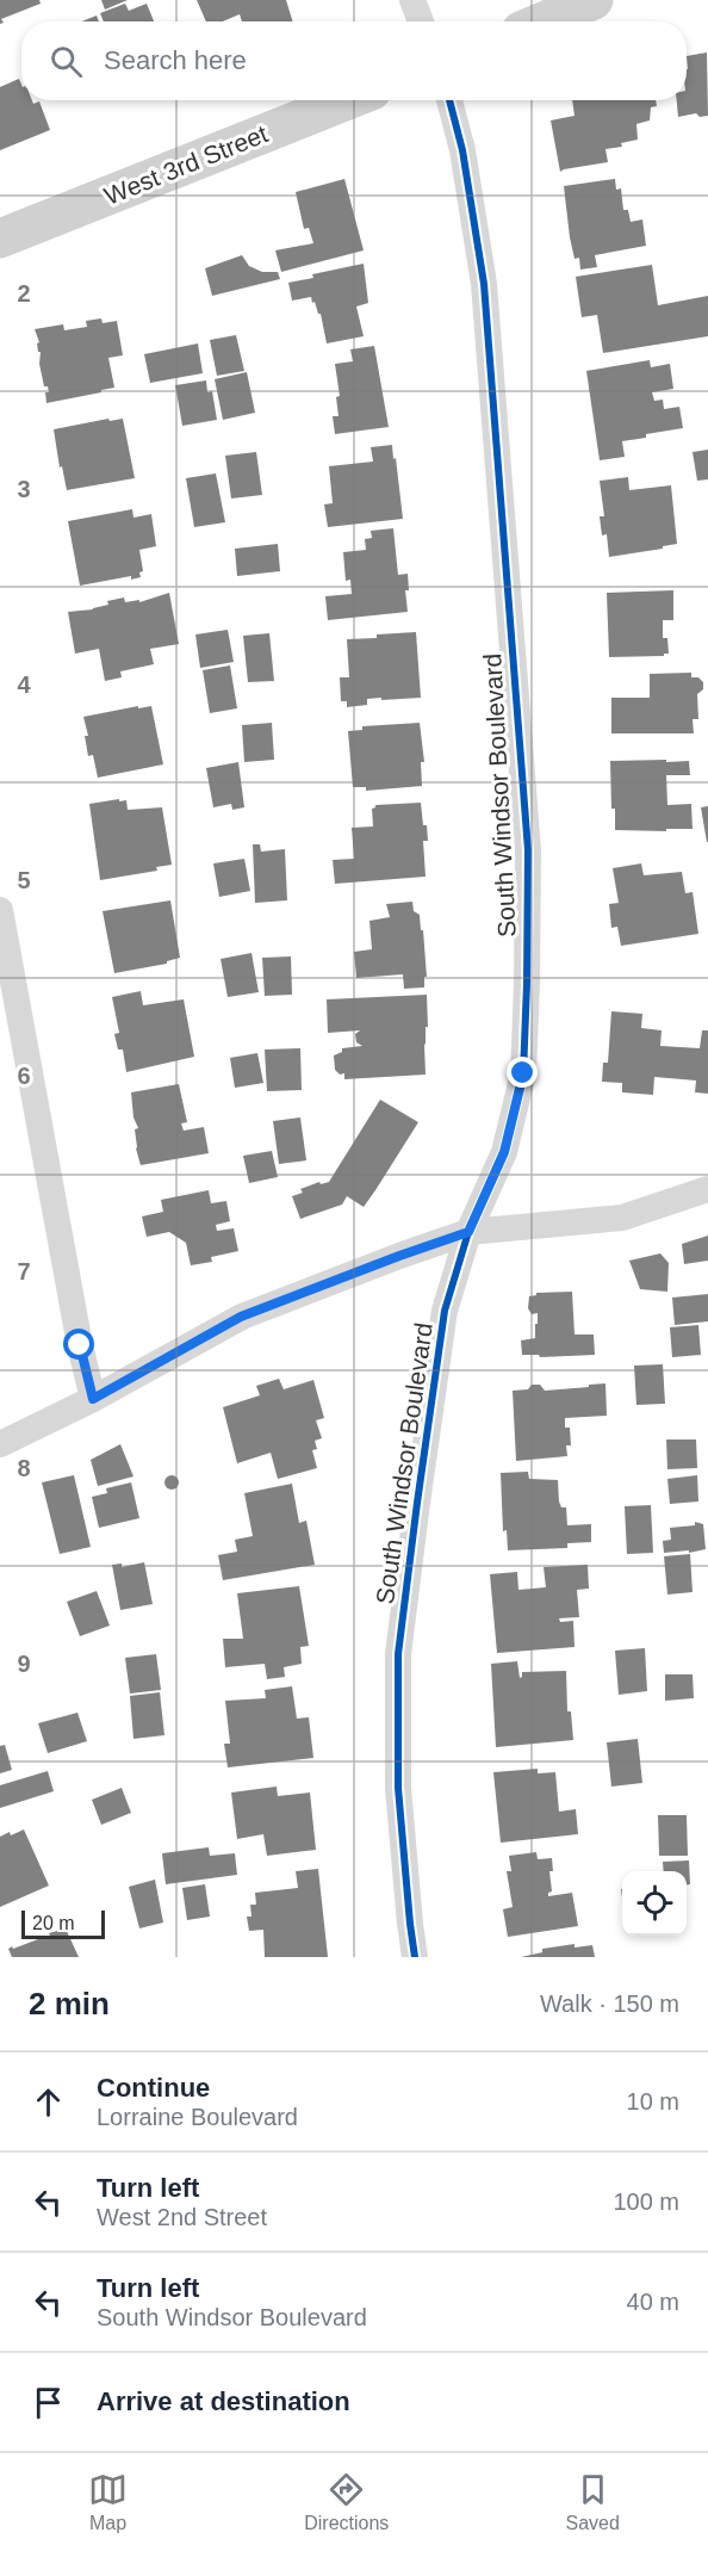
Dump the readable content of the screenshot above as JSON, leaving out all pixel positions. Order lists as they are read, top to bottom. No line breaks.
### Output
{"streets":{"main road":["West 3rd Street"],"street":["South Windsor Boulevard"]},"scale_bar":"20 m","page":{"search":"Search here","scale":"20 m","heading":["2 min","Walk · 150 m"],"list":[["Continue","Lorraine Boulevard","10 m"],["Turn left","West 2nd Street","100 m"],["Turn left","South Windsor Boulevard","40 m"],"Arrive at destination"],"nav":["Map","Directions","Saved"]},"grid":{"rows":["2","3","4","5","6","7","8","9"]}}
